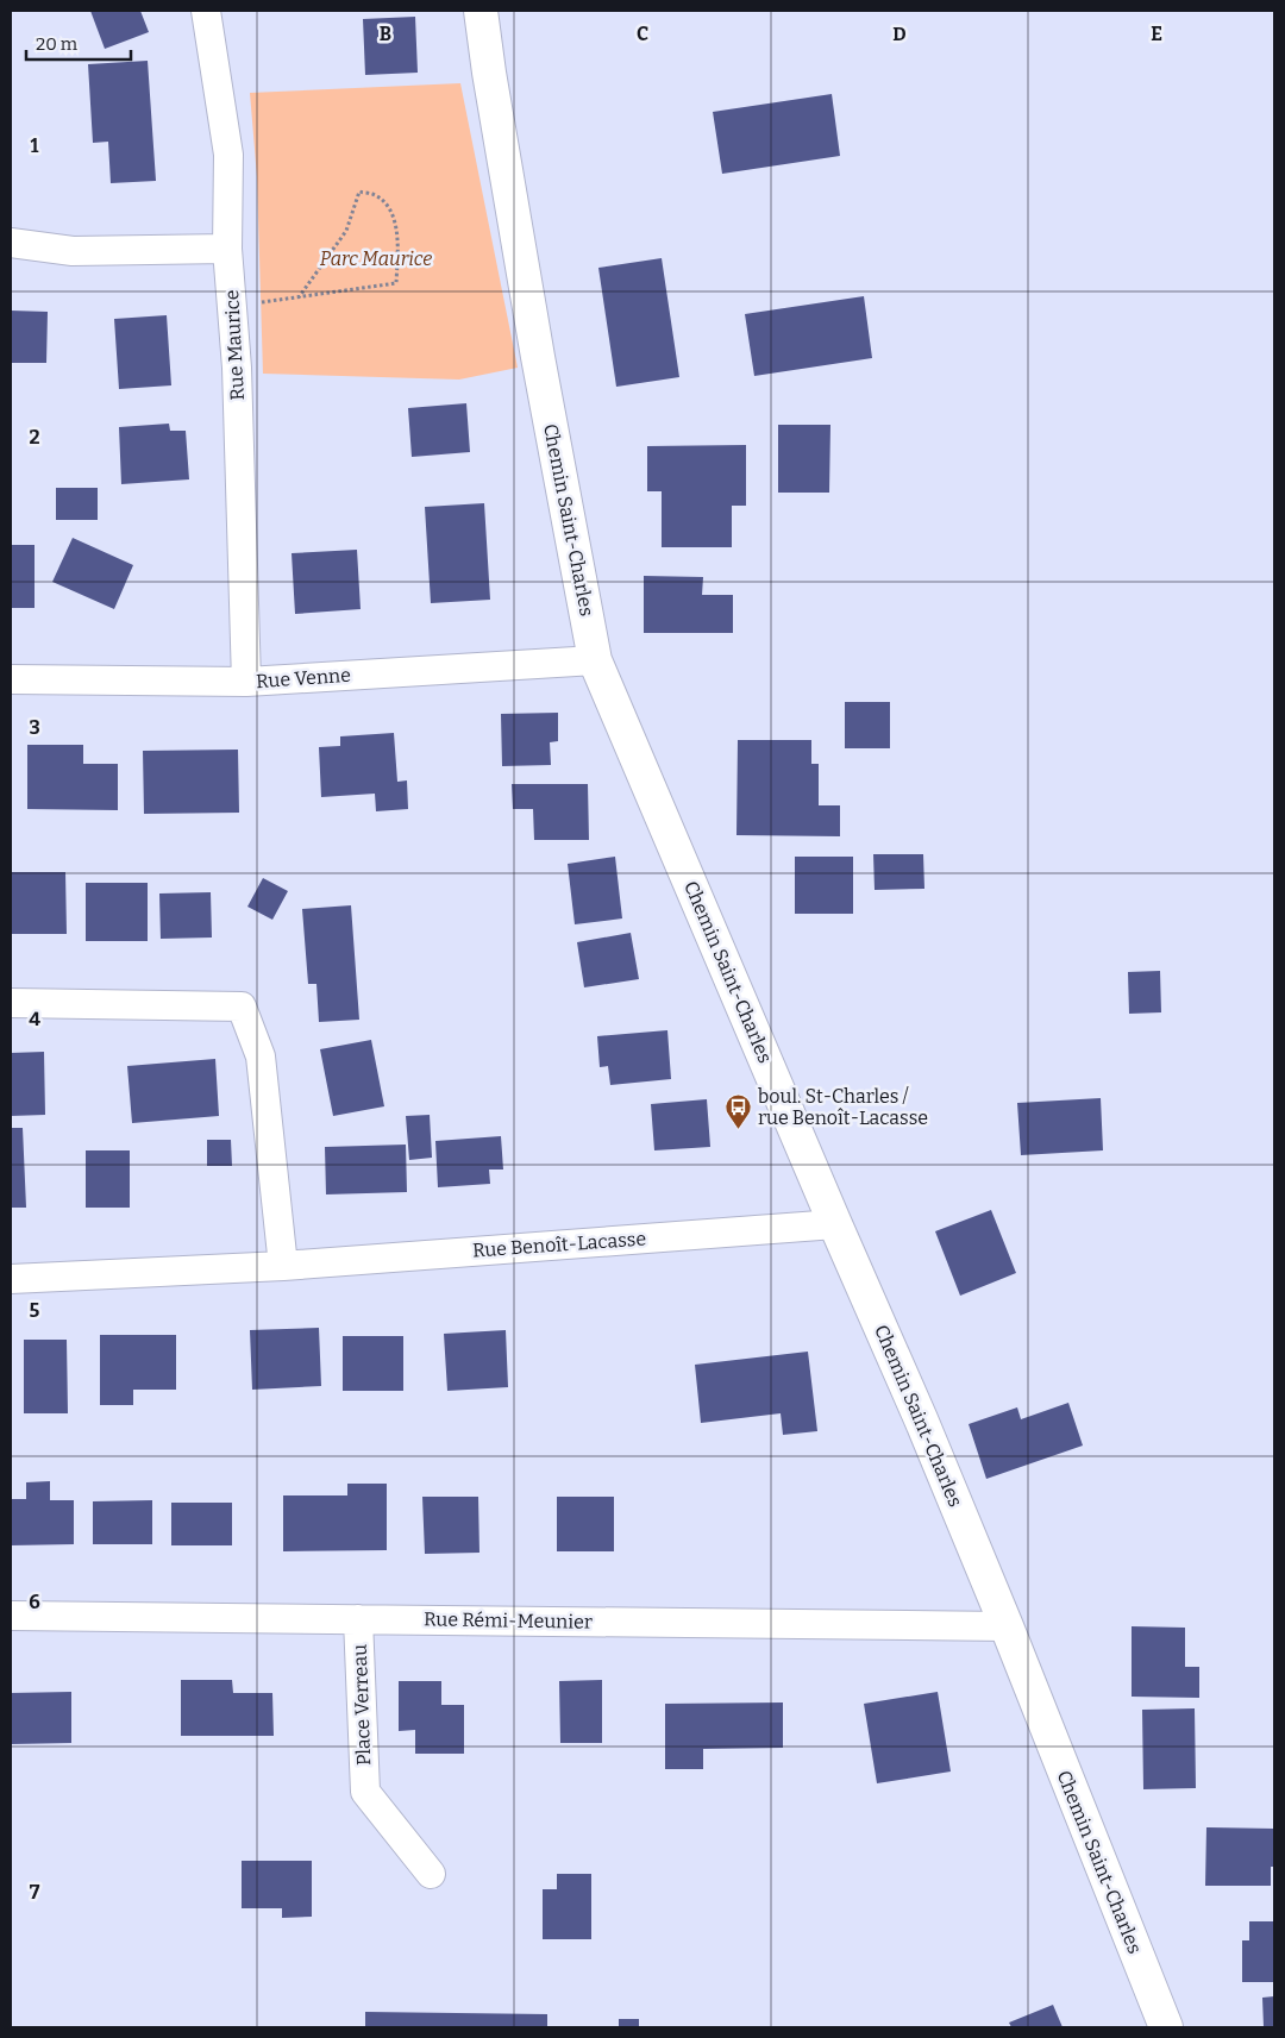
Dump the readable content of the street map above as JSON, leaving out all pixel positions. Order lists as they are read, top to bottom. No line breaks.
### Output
{"streets":{"main road":["Chemin Saint-Charles"],"street":["Rue Maurice","Rue Venne","Rue Benoît-Lacasse","Rue Rémi-Meunier","Place Verreau"]},"crossings":[["Rue Maurice","Rue Venne"],["Chemin Saint-Charles","Rue Venne"],["Chemin Saint-Charles","Rue Benoît-Lacasse"],["Chemin Saint-Charles","Rue Rémi-Meunier"],["Rue Rémi-Meunier","Place Verreau"]],"parks":["Parc Maurice"],"places":{"bus stop":["boul. St-Charles / rue Benoît-Lacasse"]},"scale_bar":"20 m","grid":{"columns":["B","C","D","E"],"rows":["1","2","3","4","5","6","7"]}}
